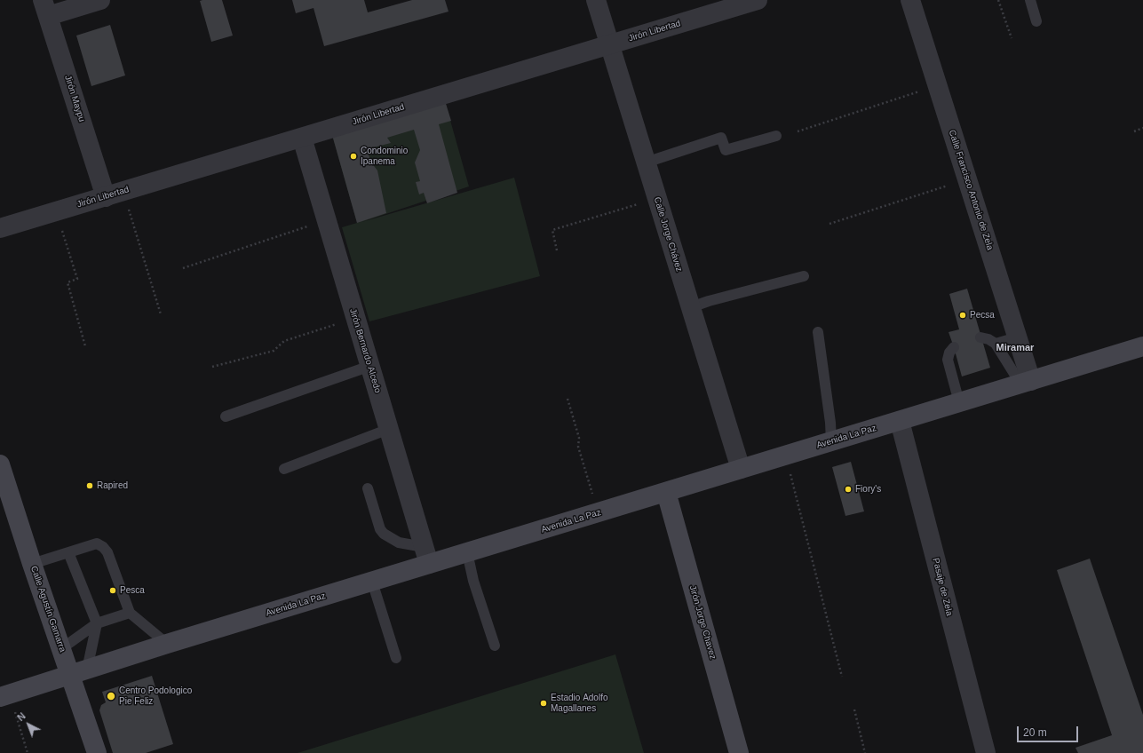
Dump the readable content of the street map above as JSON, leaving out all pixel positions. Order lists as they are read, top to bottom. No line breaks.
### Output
{"streets":{"main road":["Avenida La Paz","Calle Agustín Gamarra","Jirón Jorge Chavez"],"street":["Jirón Libertad","Jirón Maypu","Calle Francisco Antonio de Zela","Calle Jorge Chávez","Jirón Bernardo Alcedo","Pasaje de Zela"]},"crossings":[["Jirón Libertad","Jirón Maypu"],["Jirón Libertad","Calle Jorge Chávez"],["Jirón Libertad","Jirón Bernardo Alcedo"],["Calle Francisco Antonio de Zela","Avenida La Paz"],["Calle Jorge Chávez","Avenida La Paz"],["Jirón Bernardo Alcedo","Avenida La Paz"],["Avenida La Paz","Pasaje de Zela"],["Avenida La Paz","Calle Agustín Gamarra"],["Avenida La Paz","Jirón Jorge Chavez"]],"districts":["Miramar"],"places":["Condominio Ipanema","Pecsa","Rapired","Fiory's","Pesca","Centro Podologico Pie Feliz","Estadio Adolfo Magallanes"],"scale_bar":"20 m","north":"top left"}
